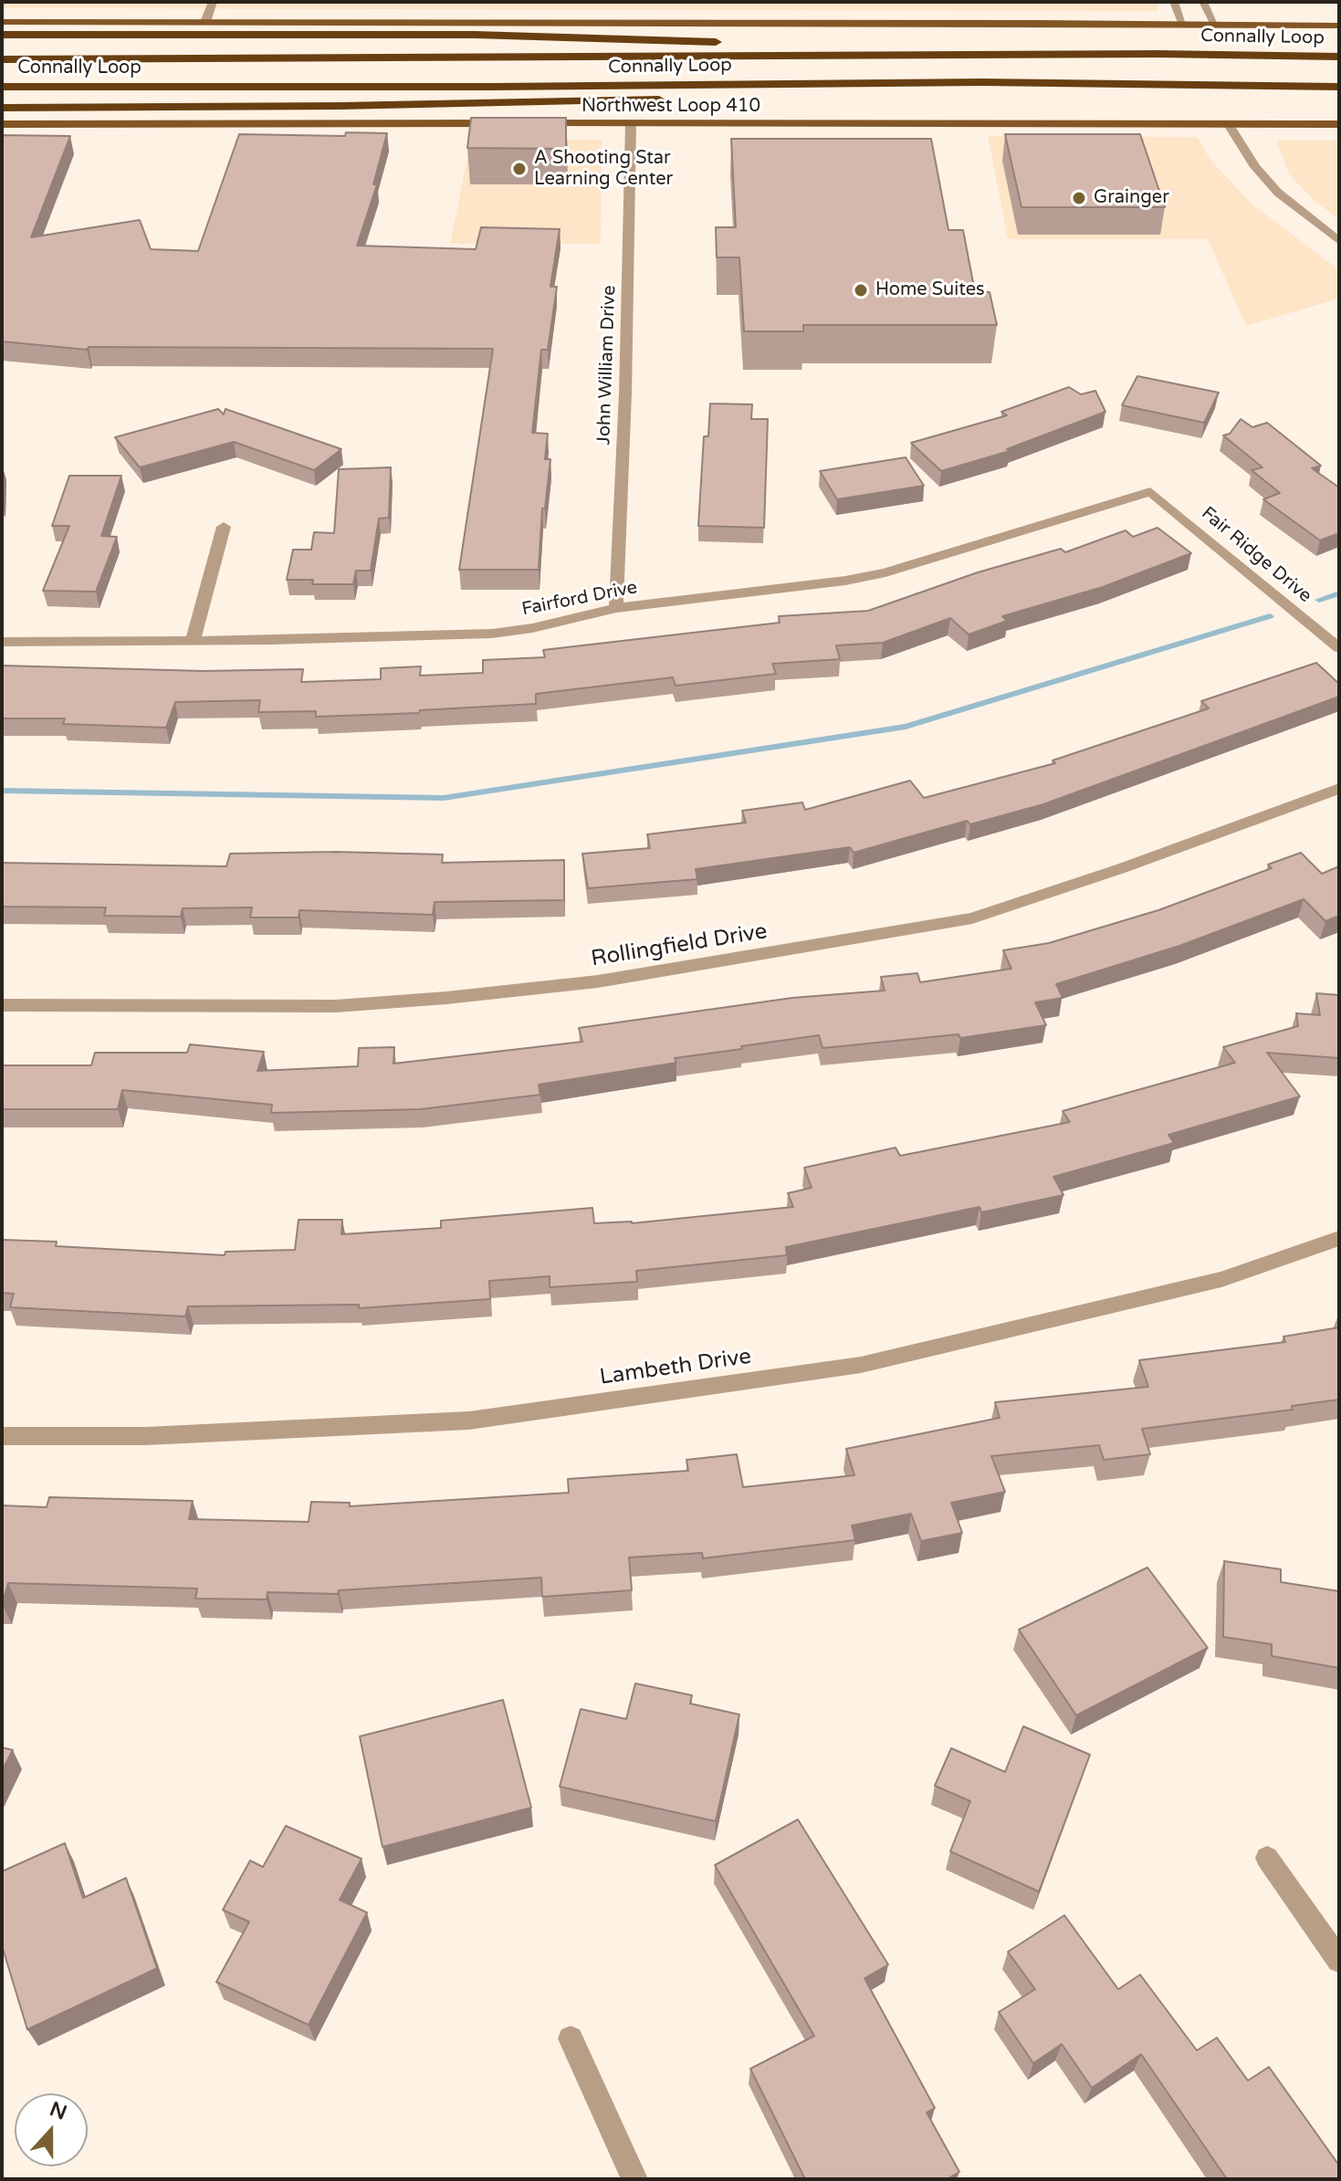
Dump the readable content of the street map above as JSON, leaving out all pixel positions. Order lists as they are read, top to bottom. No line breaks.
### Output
{"streets":{"highway":["Connally Loop"],"main road":["Northwest Loop 410"],"street":["John William Drive","Fair Ridge Drive","Fairford Drive","Rollingfield Drive","Lambeth Drive"]},"crossings":[["Northwest Loop 410","John William Drive"],["John William Drive","Fairford Drive"],["Fair Ridge Drive","Fairford Drive"]],"places":["A Shooting Star Learning Center","Grainger","Home Suites"],"north":"top"}
